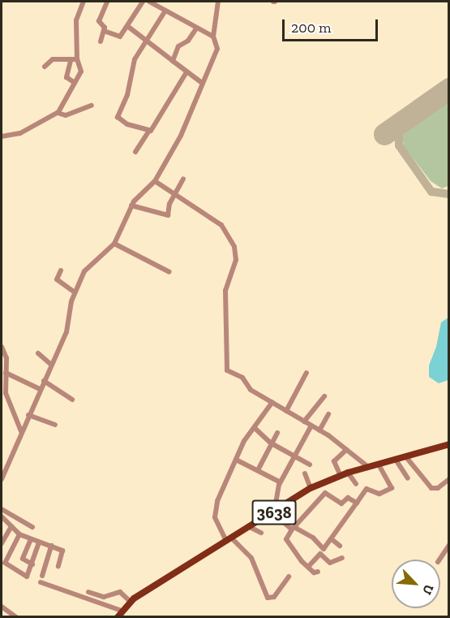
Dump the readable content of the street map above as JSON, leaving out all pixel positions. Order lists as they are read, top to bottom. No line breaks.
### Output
{"streets":{"main road":["3638"]},"scale_bar":"200 m","north":"bottom right"}
